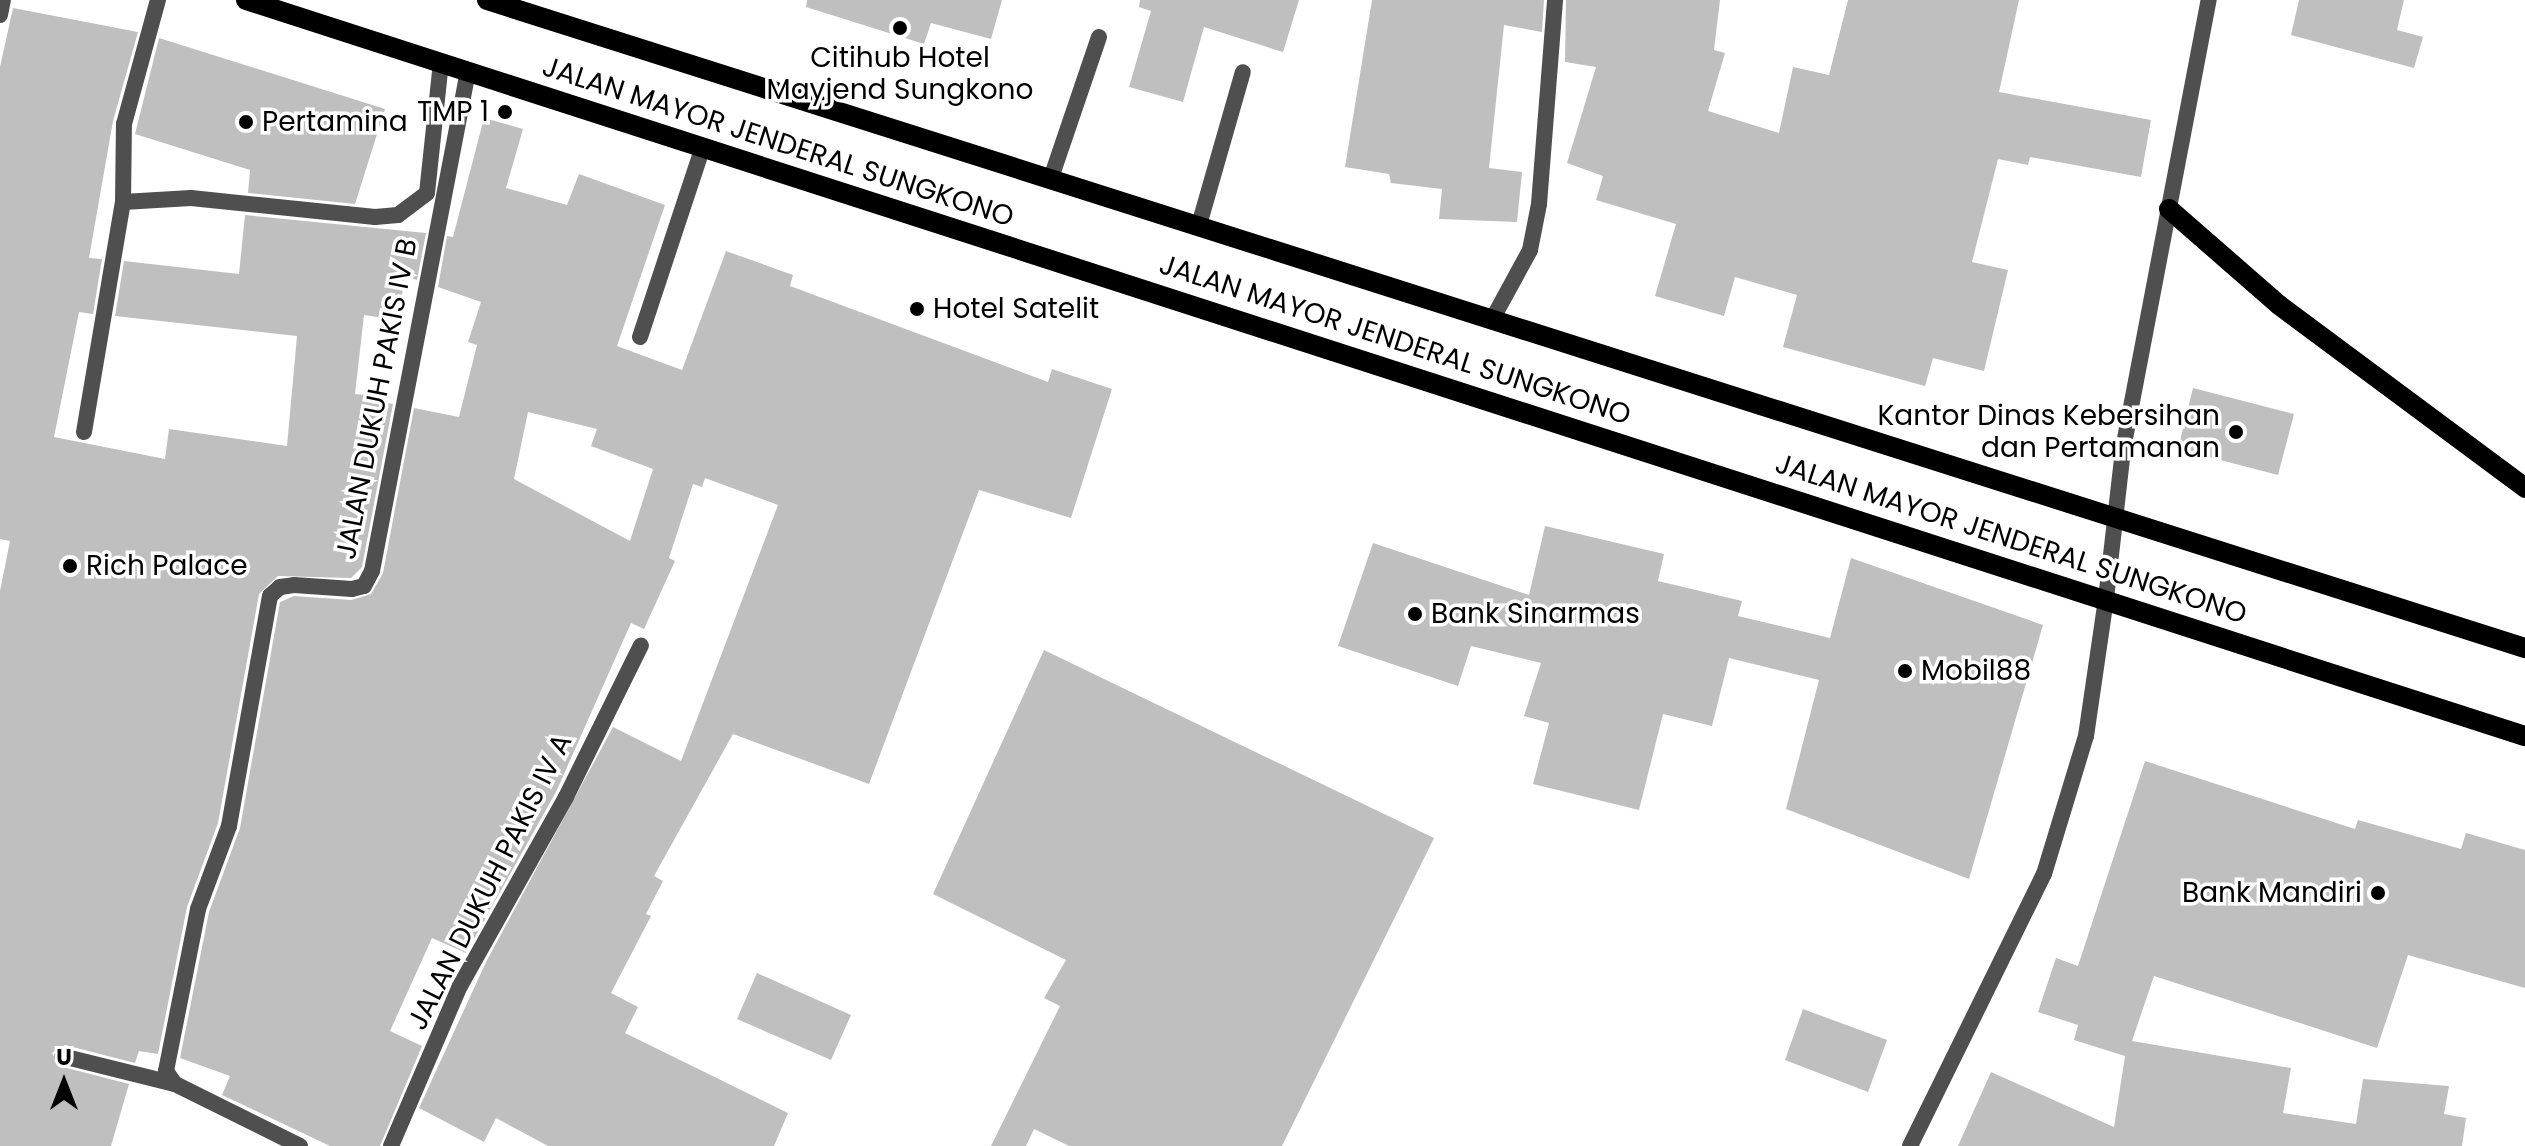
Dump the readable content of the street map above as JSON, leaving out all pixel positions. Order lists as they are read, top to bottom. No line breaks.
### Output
{"streets":{"main road":["JALAN MAYOR JENDERAL SUNGKONO"],"street":["JALAN DUKUH PAKIS IV B","JALAN DUKUH PAKIS IV A"]},"crossings":[["JALAN MAYOR JENDERAL SUNGKONO","JALAN DUKUH PAKIS IV B"]],"places":["Citihub Hotel Mayjend Sungkono","TMP 1","Pertamina","Hotel Satelit","Kantor Dinas Kebersihan dan Pertamanan","Rich Palace","Bank Sinarmas","Mobil88","Bank Mandiri"],"north":"top"}
